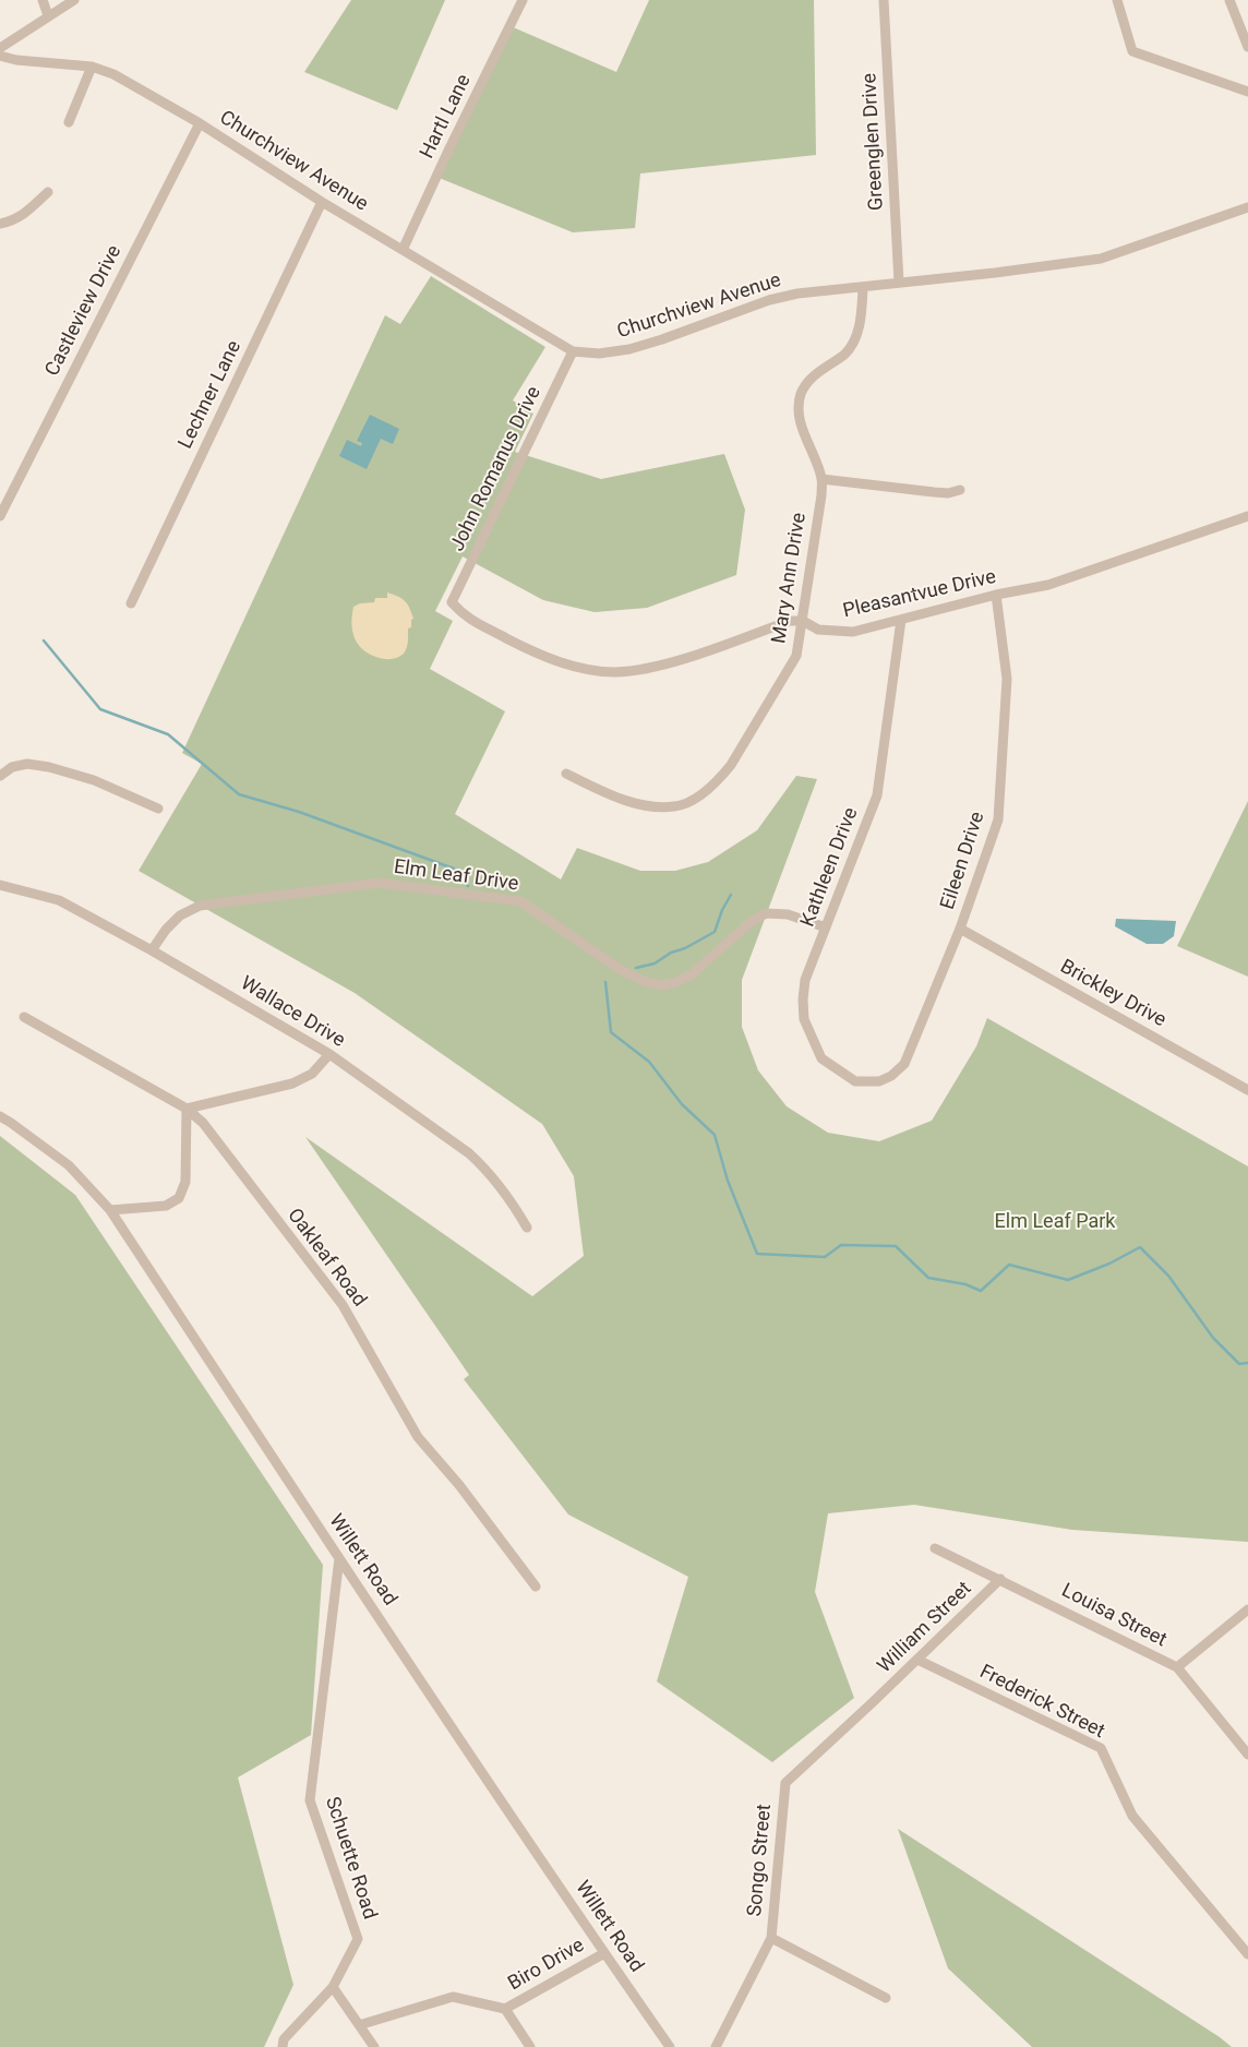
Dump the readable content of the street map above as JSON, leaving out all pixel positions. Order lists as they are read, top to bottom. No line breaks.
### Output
{"streets":{"street":["Hartl Lane","Greenglen Drive","Churchview Avenue","Castleview Drive","Lechner Lane","John Romanus Drive","Mary Ann Drive","Pleasantvue Drive","Eileen Drive","Kathleen Drive","Elm Leaf Drive","Brickley Drive","Wallace Drive","Oakleaf Road","Willett Road","Louisa Street","William Street","Frederick Street","Schuette Road","Songo Street","Biro Drive"]},"crossings":[["Hartl Lane","Churchview Avenue"],["Greenglen Drive","Churchview Avenue"],["Churchview Avenue","Castleview Drive"],["Churchview Avenue","Lechner Lane"],["Churchview Avenue","John Romanus Drive"],["Churchview Avenue","Mary Ann Drive"],["John Romanus Drive","Mary Ann Drive"],["John Romanus Drive","Pleasantvue Drive"],["Mary Ann Drive","Pleasantvue Drive"],["Pleasantvue Drive","Eileen Drive"],["Pleasantvue Drive","Kathleen Drive"],["Eileen Drive","Kathleen Drive"],["Eileen Drive","Brickley Drive"],["Kathleen Drive","Elm Leaf Drive"],["Elm Leaf Drive","Wallace Drive"],["Willett Road","Schuette Road"],["Willett Road","Biro Drive"],["Louisa Street","William Street"],["William Street","Frederick Street"],["William Street","Songo Street"]],"parks":["Elm Leaf Park"]}
